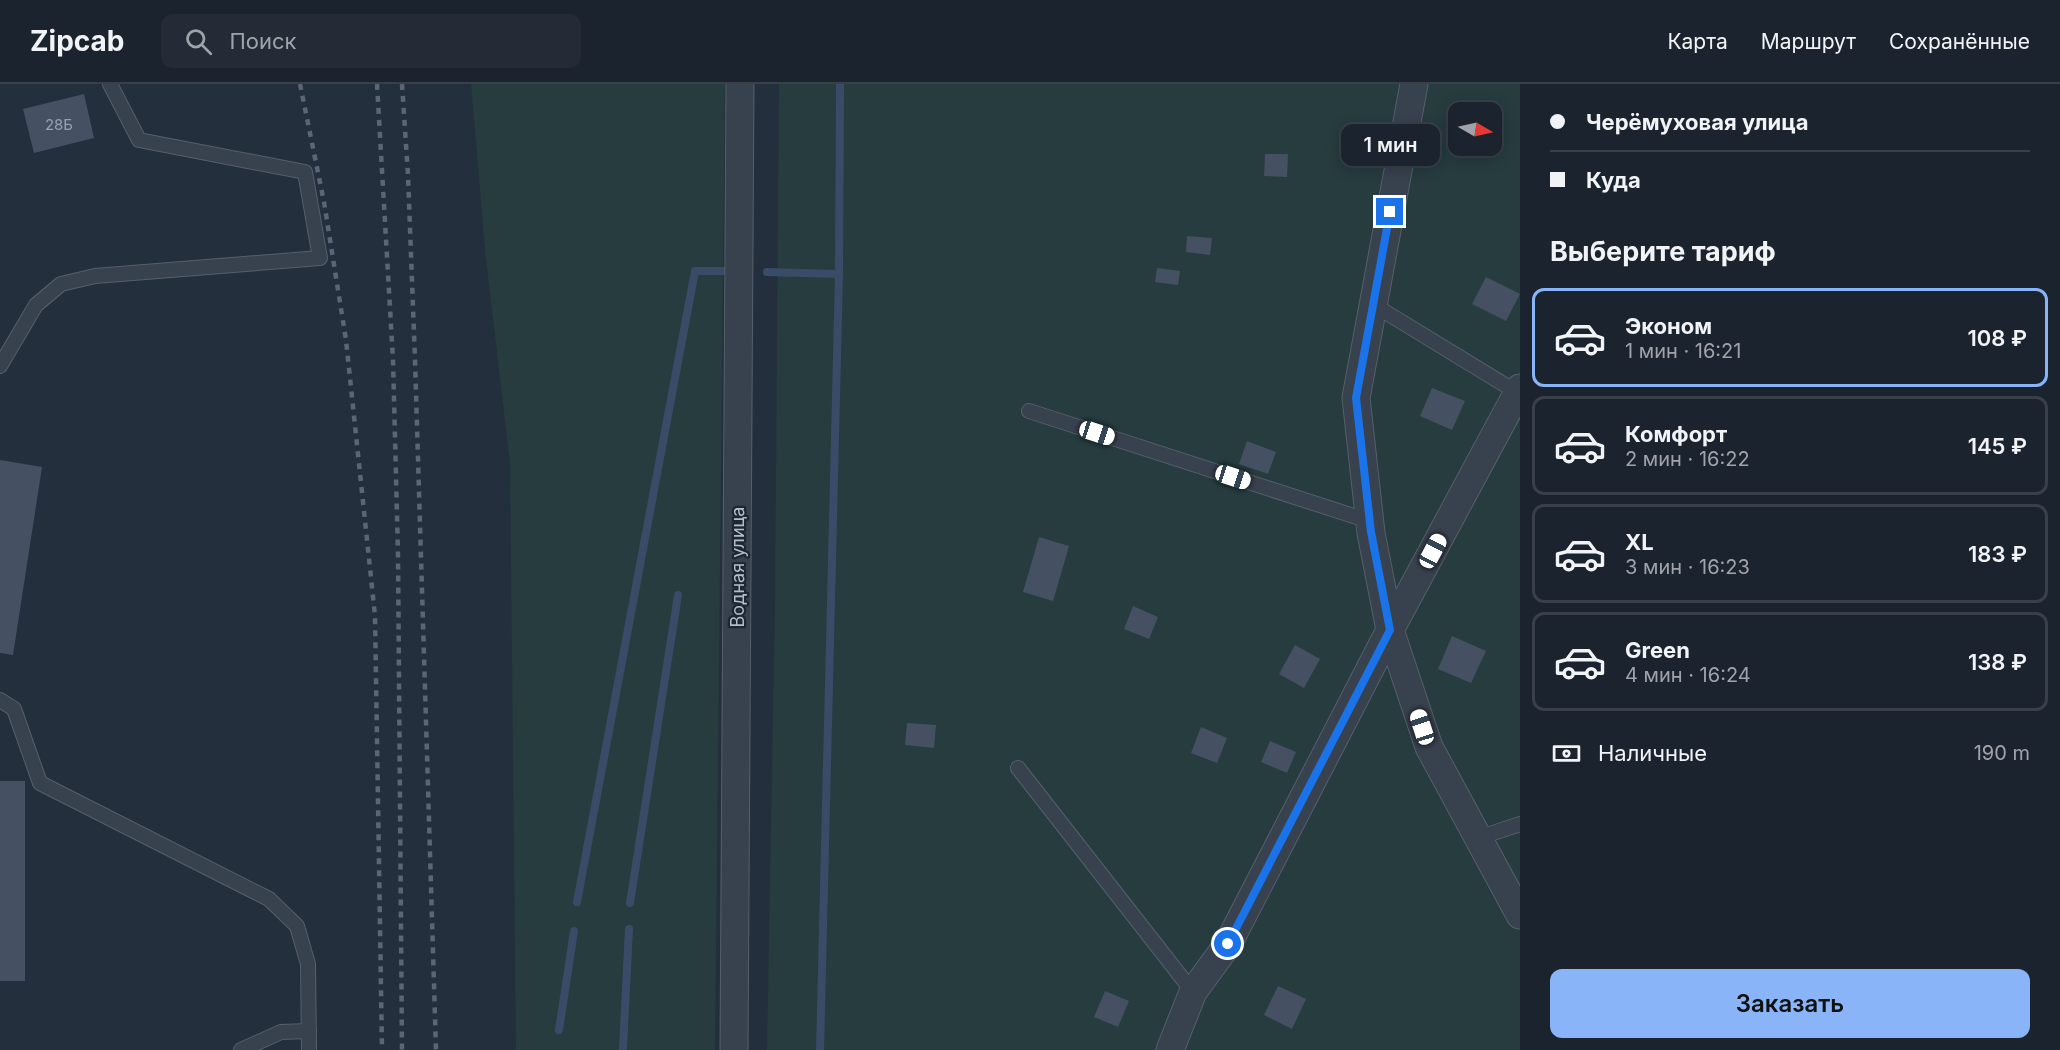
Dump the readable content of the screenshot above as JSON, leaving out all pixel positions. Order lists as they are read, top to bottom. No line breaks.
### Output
{"streets":{"street":["Водная улица"]},"house_numbers":["28Б"],"north":"right","page":{"header":"Zipcab","search":"Поиск","nav":["Карта","Маршрут","Сохранённые"],"banner":["Черёмуховая улица","Куда"],"bubble":"1 мин","heading":"Выберите тариф","list":[{"name":"Эконом","note":"1 мин · 16:21","value":"108 ₽"},{"name":"Комфорт","note":"2 мин · 16:22","value":"145 ₽"},{"name":"XL","note":"3 мин · 16:23","value":"183 ₽"},{"name":"Green","note":"4 мин · 16:24","value":"138 ₽"}],"pay":["Наличные","190 m"],"buttons":"Заказать"}}
